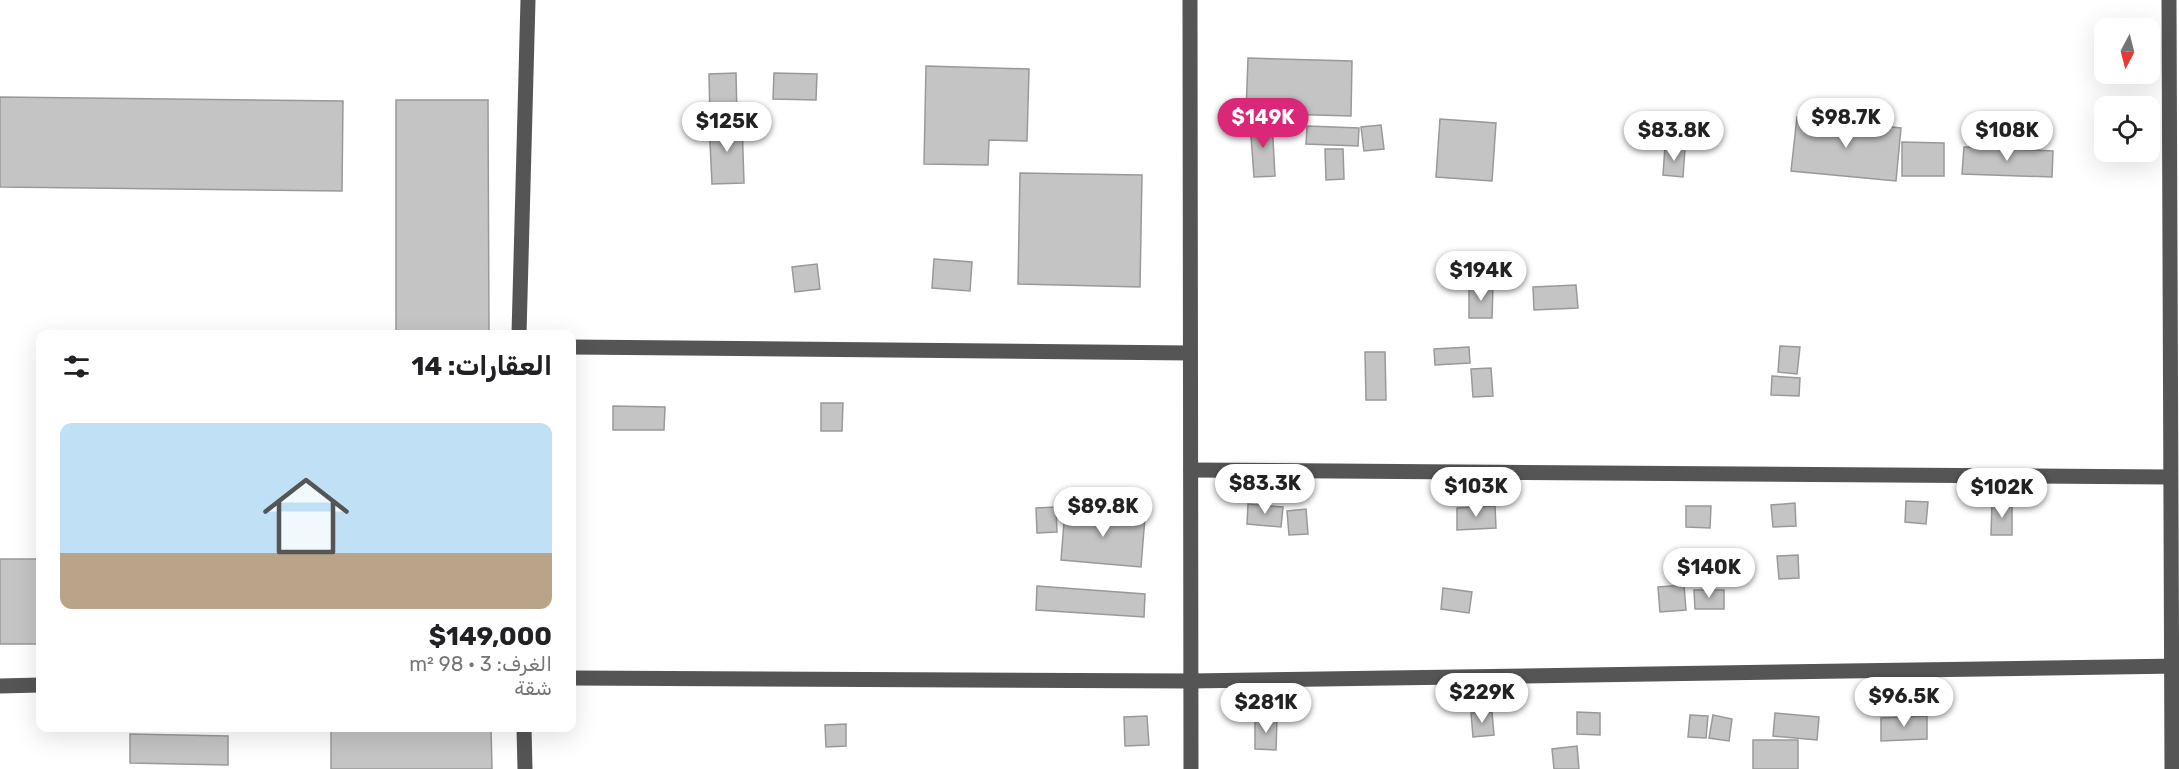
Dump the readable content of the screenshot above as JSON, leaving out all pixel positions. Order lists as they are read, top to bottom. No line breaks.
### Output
{"north":"bottom","page":{"price":["$149K","$98.7K","$125K","$83.8K","$108K","$194K","$83.3K","$103K","$102K","$89.8K","$140K","$229K","$96.5K","$281K"],"heading":"العقارات: 14","list":[{"name":"$149,000","note":"الغرف: 3 · 98 m² · شقة"}]}}
